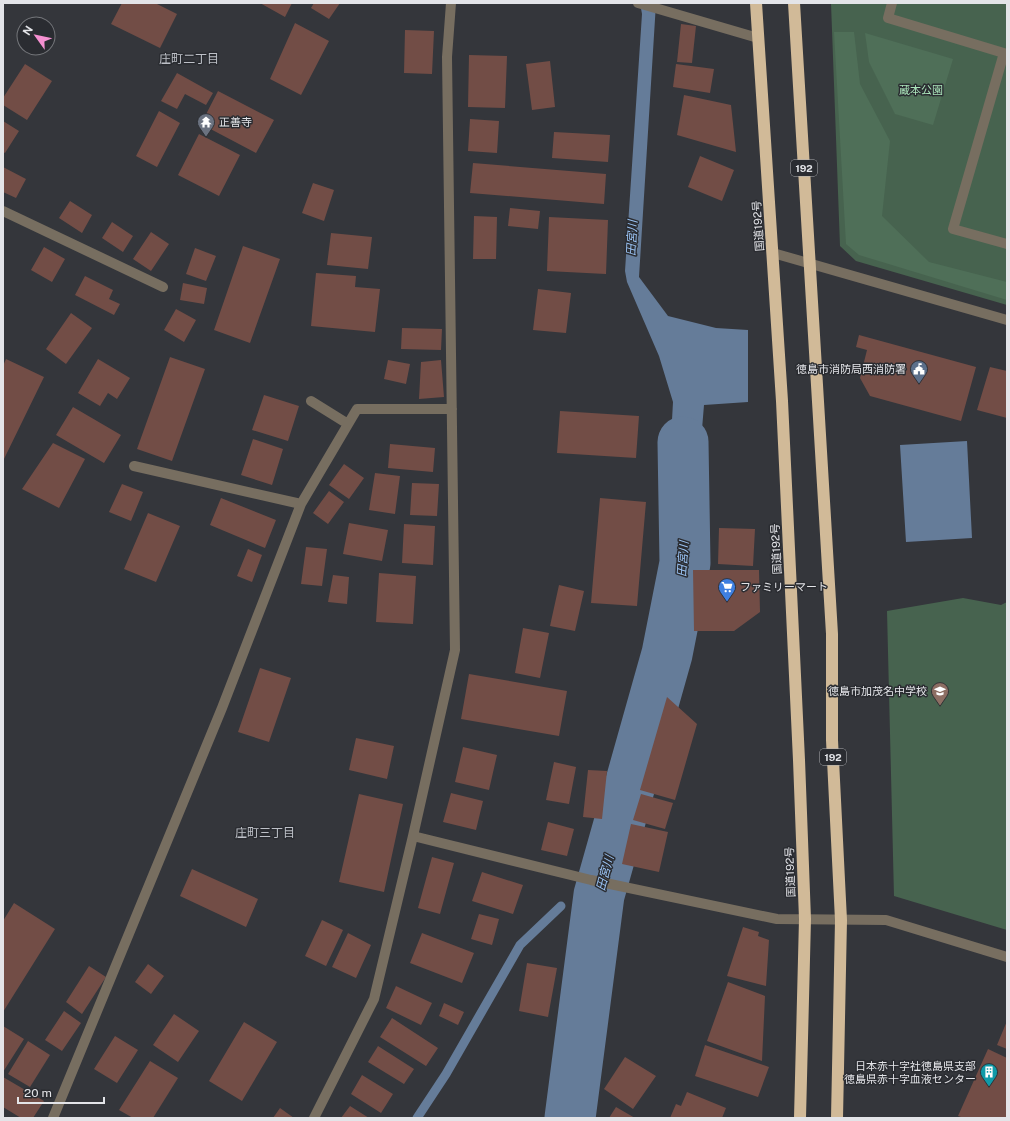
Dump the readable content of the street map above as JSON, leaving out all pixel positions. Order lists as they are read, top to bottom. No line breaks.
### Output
{"streets":{"highway":["192","国道192号"]},"districts":["庄町二丁目","庄町三丁目"],"water":["田宮川"],"parks":["蔵本公園"],"places":{"temple":["正善寺"],"public building":["徳島市消防局西消防署"],"supermarket":["ファミリーマート"],"school or university":["徳島市加茂名中学校"],"building":["日本赤十字社徳島県支部 徳島県赤十字血液センター"]},"scale_bar":"20 m","north":"top left"}
